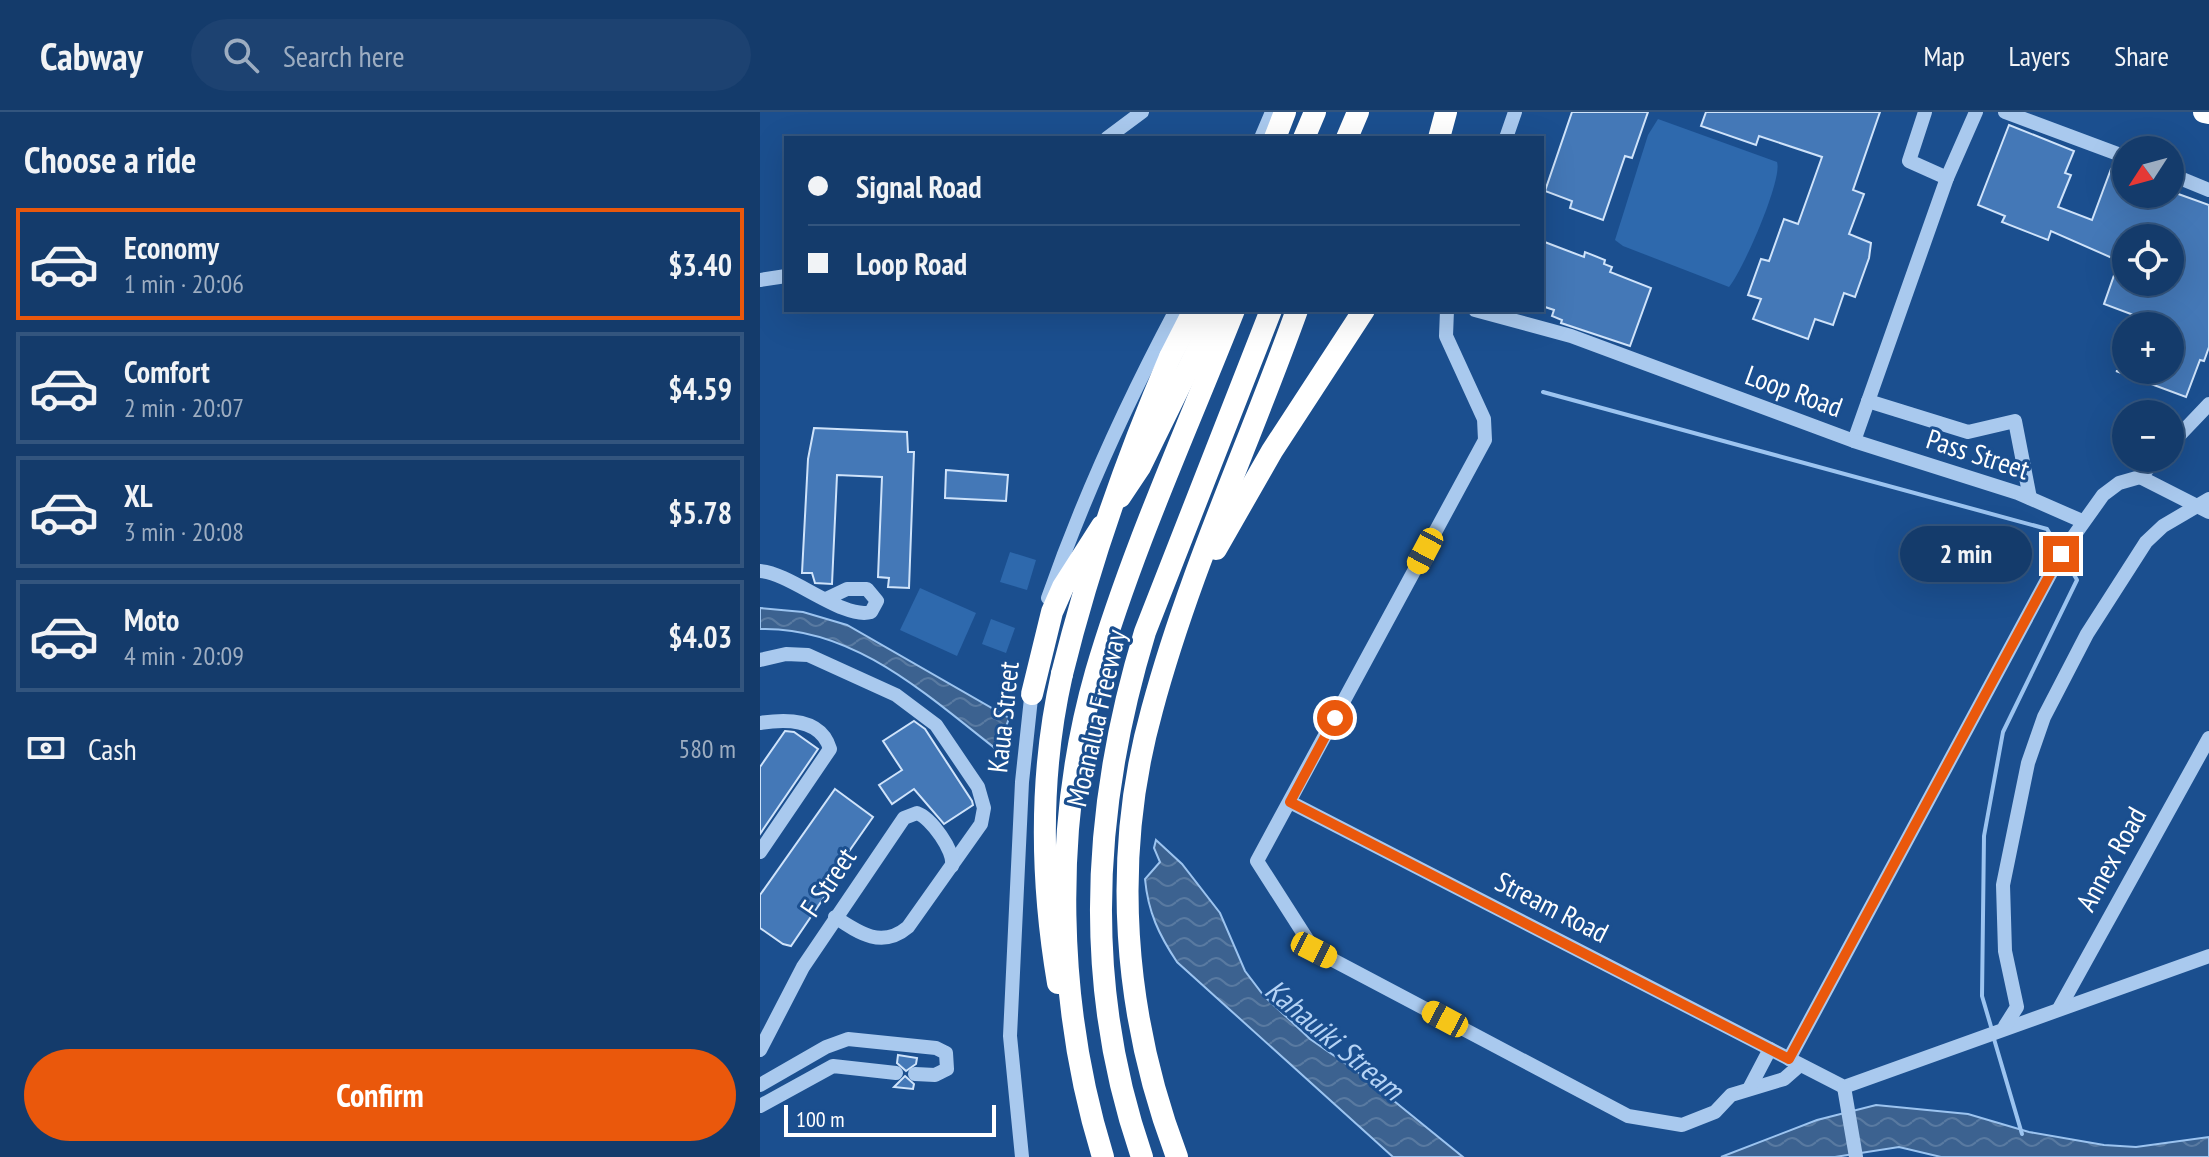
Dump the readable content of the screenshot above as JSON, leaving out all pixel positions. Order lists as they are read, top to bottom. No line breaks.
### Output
{"streets":{"highway":["Moanalua Freeway"],"street":["Loop Road","Pass Street","Kaua Street","Annex Road","F Street","Stream Road"]},"crossings":[["Loop Road","Pass Street"]],"water":["Kahauiki Stream"],"scale_bar":"100 m","north":"bottom left","page":{"header":"Cabway","search":"Search here","nav":["Map","Layers","Share"],"heading":"Choose a ride","map_buttons":["+","−"],"banner":["Signal Road","Loop Road"],"list":[{"name":"Economy","note":"1 min · 20:06","value":"$3.40"},{"name":"Comfort","note":"2 min · 20:07","value":"$4.59"},{"name":"XL","note":"3 min · 20:08","value":"$5.78"},{"name":"Moto","note":"4 min · 20:09","value":"$4.03"}],"bubble":"2 min","pay":["Cash","580 m"],"buttons":"Confirm","scale":"100 m"}}
